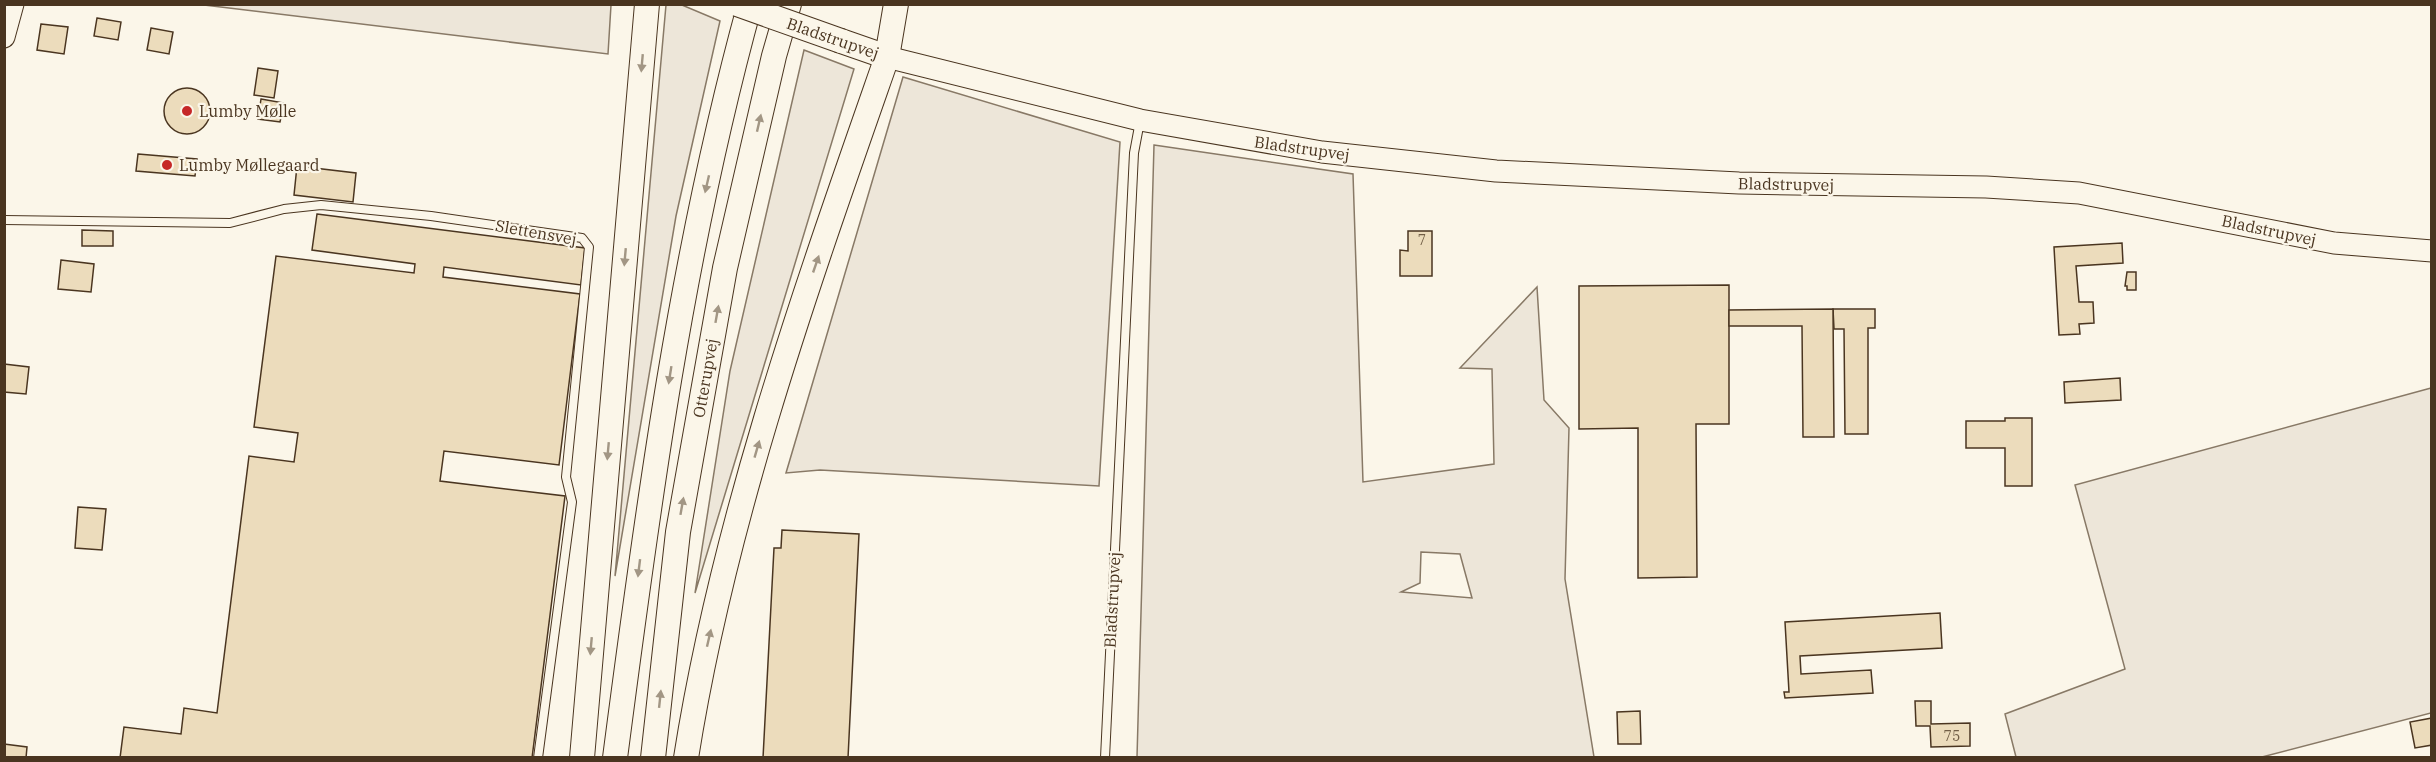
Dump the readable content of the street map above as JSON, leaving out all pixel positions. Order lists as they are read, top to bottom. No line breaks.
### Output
{"streets":{"main road":["Bladstrupvej","Otterupvej"],"lane":["Slettensvej"]},"places":["Lumby Mølle","Lumby Møllegaard"],"house_numbers":["7","75"]}
